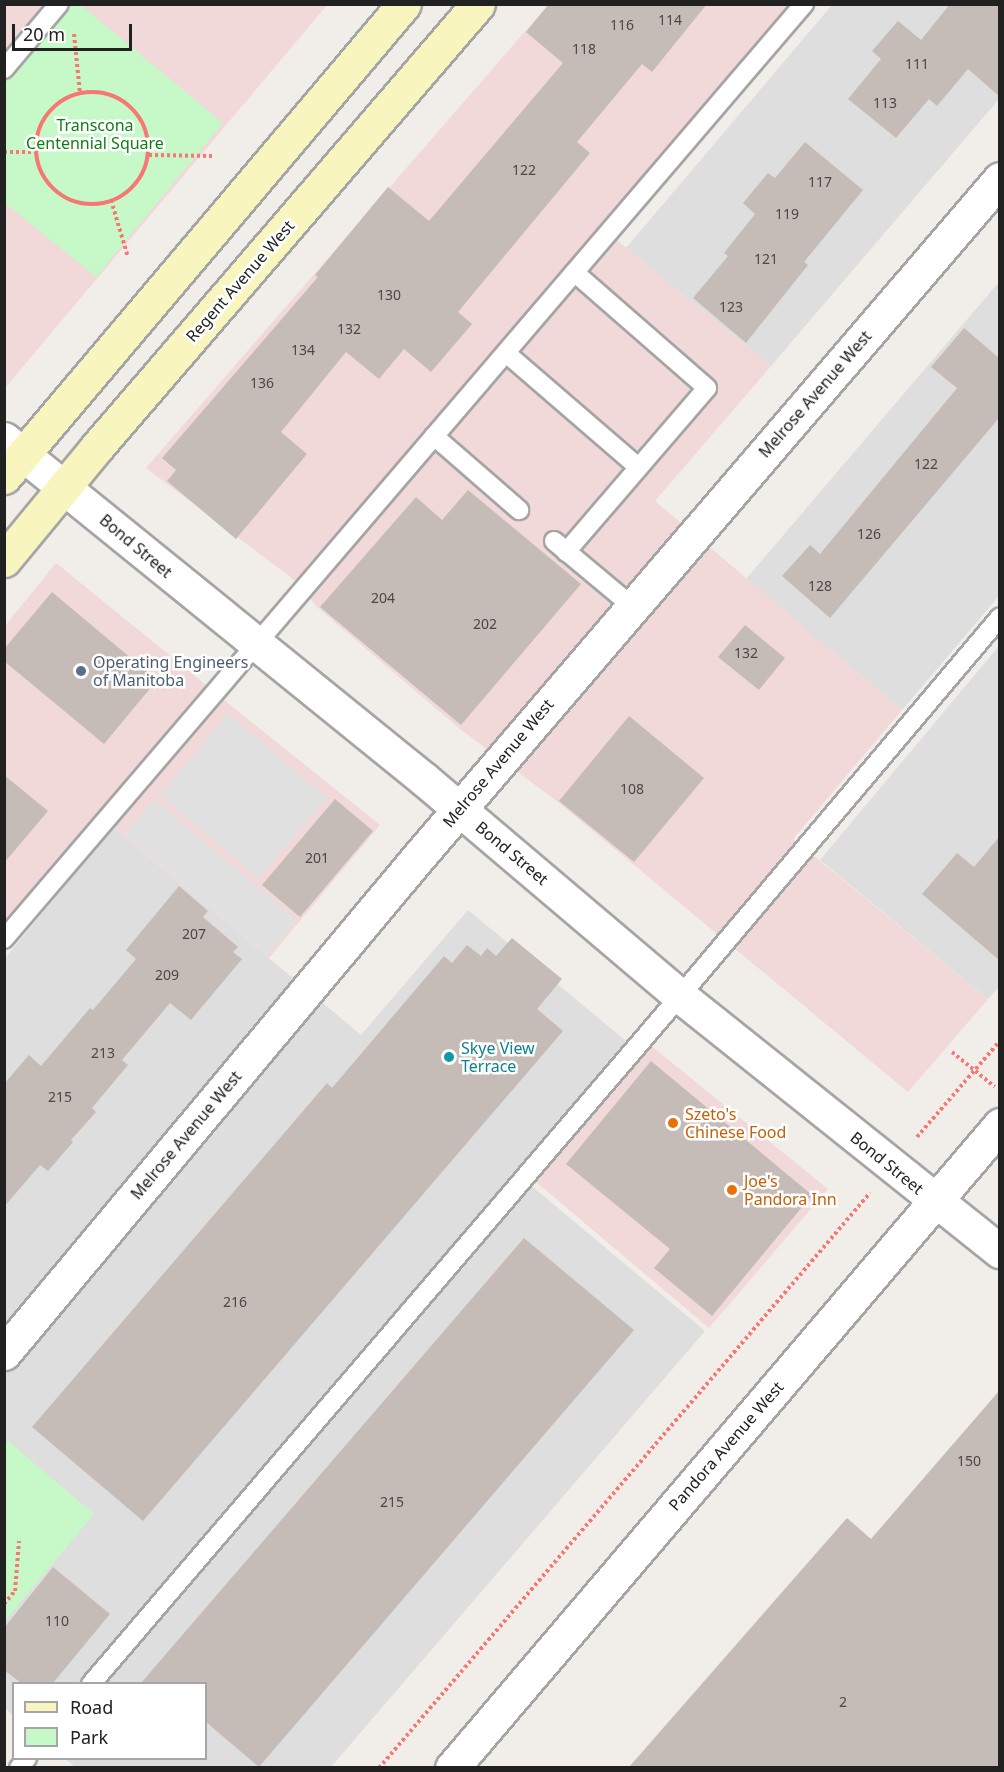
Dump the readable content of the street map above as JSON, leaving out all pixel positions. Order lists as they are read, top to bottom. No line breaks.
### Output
{"streets":{"main road":["Regent Avenue West"],"street":["Melrose Avenue West","Bond Street","Pandora Avenue West"]},"crossings":[["Regent Avenue West","Bond Street"],["Melrose Avenue West","Bond Street"],["Bond Street","Pandora Avenue West"]],"parks":["Transcona Centennial Square"],"places":["Operating Engineers of Manitoba","Skye View Terrace","Szeto's Chinese Food","Joe's Pandora Inn"],"house_numbers":["114","116","118","111","113","122","117","119","121","130","123","132","134","136","122","126","128","204","202","132","108","201","207","209","213","215","216","150","215","110","2"],"legend":["Road","Park"],"scale_bar":"20 m"}
